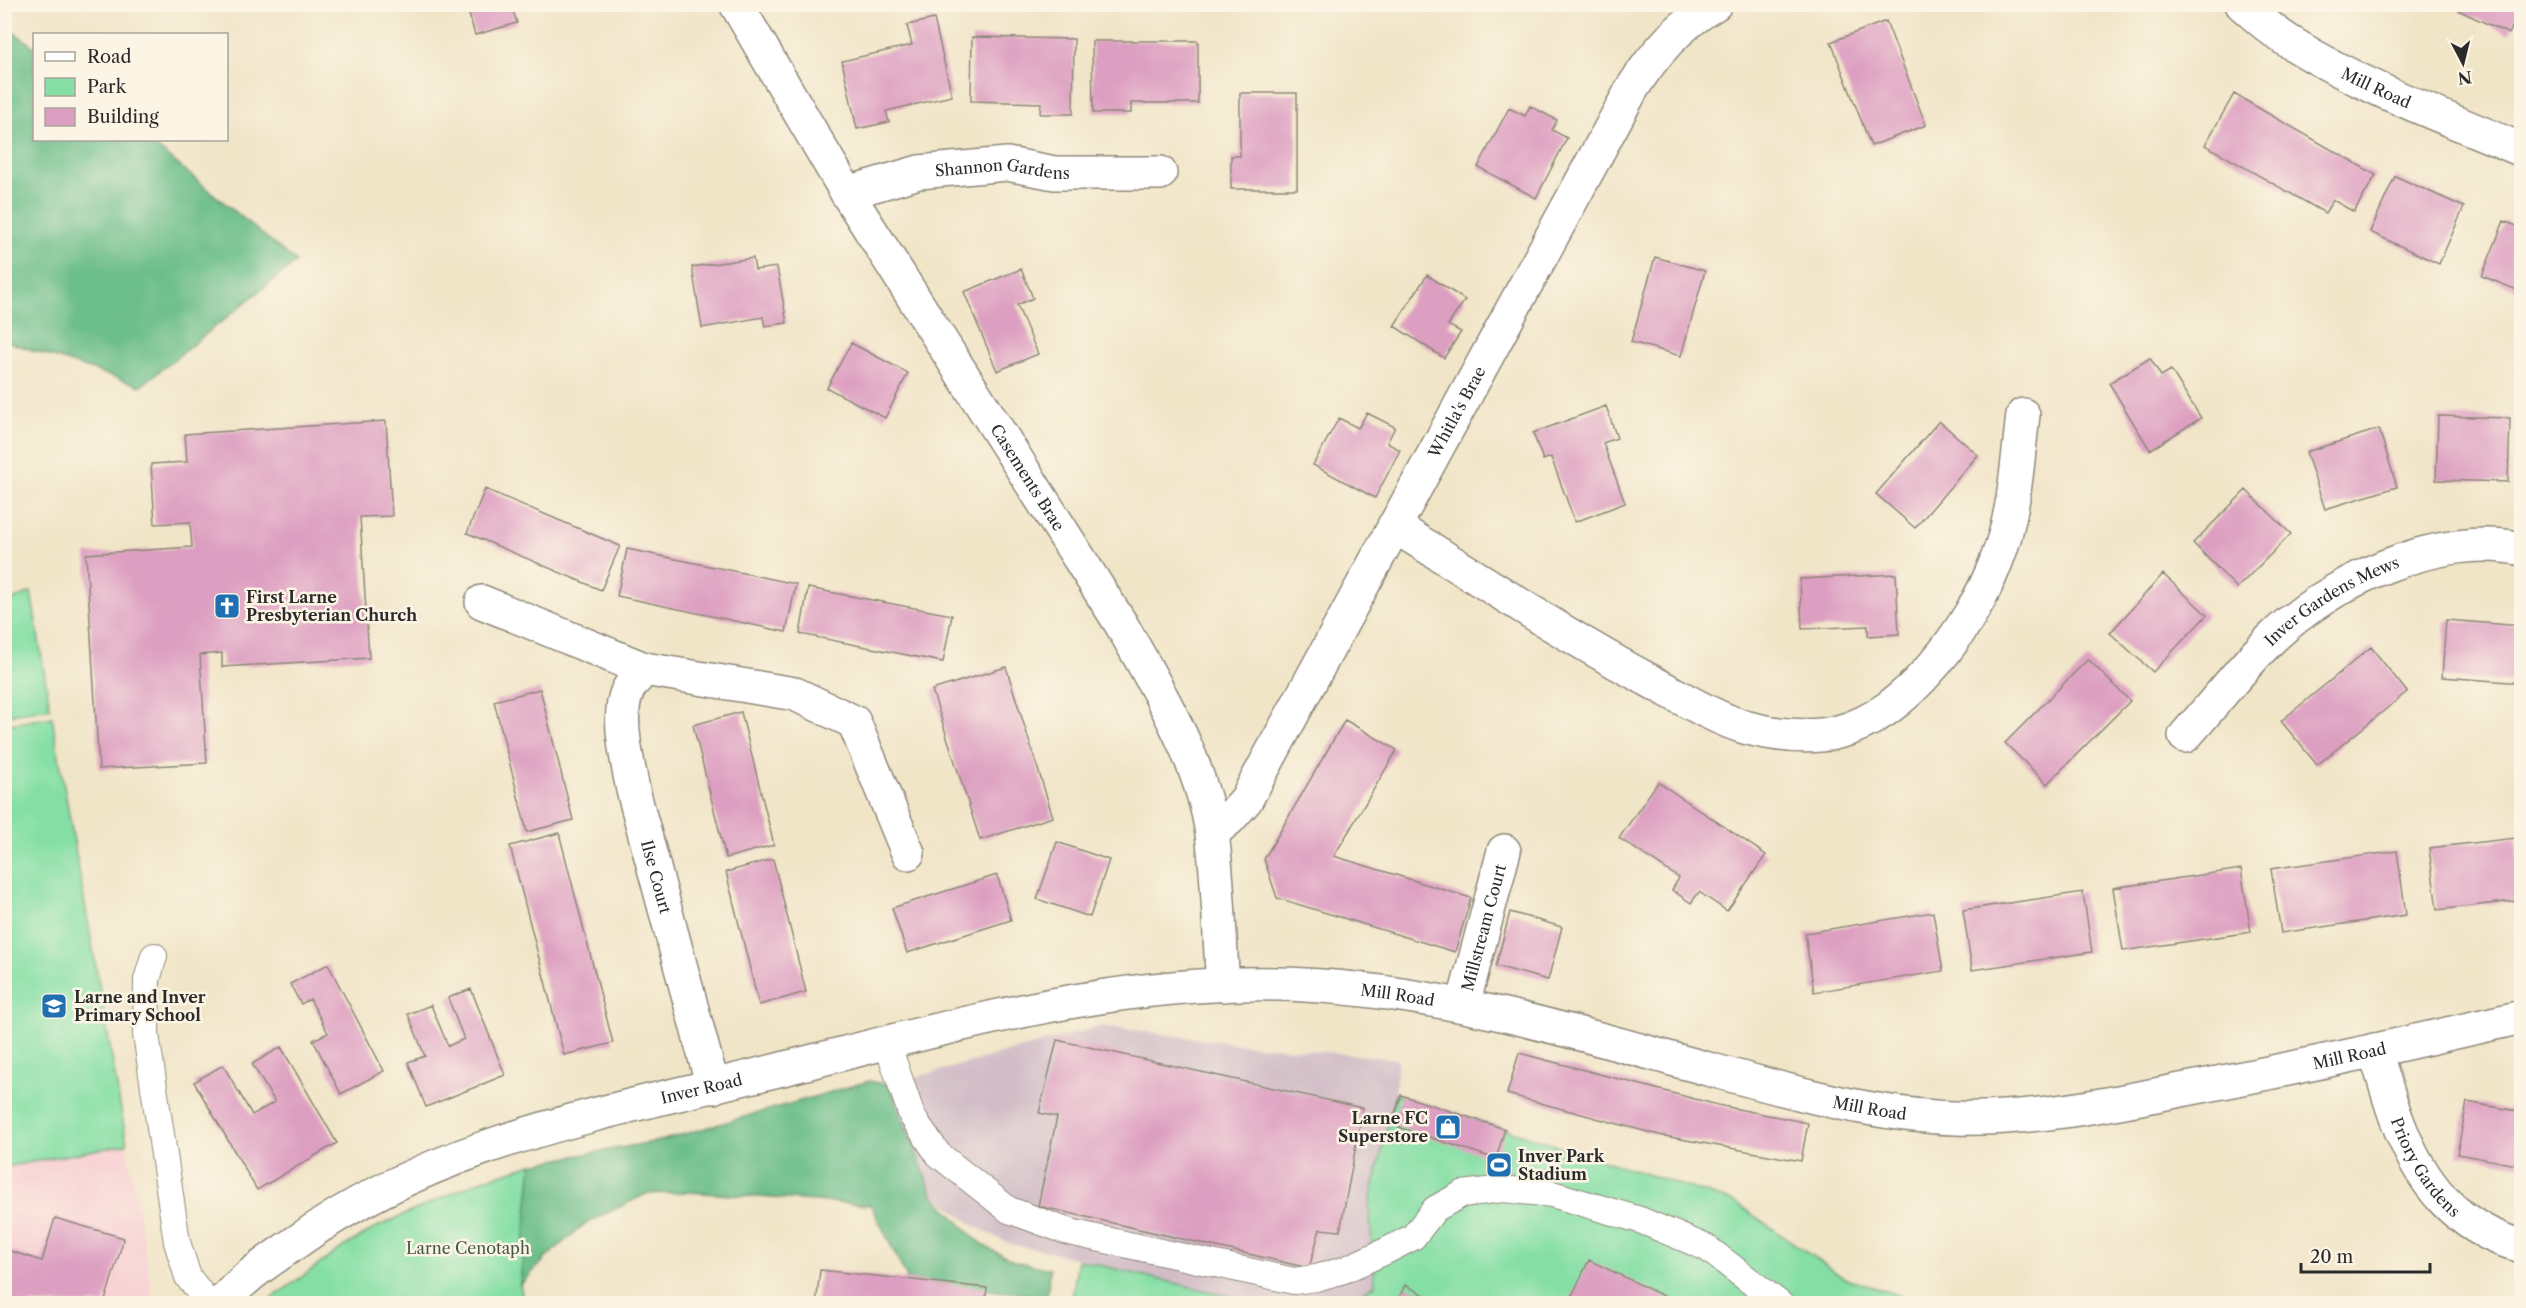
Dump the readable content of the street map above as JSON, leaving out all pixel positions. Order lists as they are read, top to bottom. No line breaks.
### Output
{"streets":{"street":["Mill Road","Shannon Gardens","Whitla's Brae","Casements Brae","Inver Gardens Mews","Ilse Court","Millstream Court","Inver Road","Priory Gardens"]},"crossings":[["Mill Road","Casements Brae"],["Mill Road","Millstream Court"],["Mill Road","Inver Road"],["Mill Road","Priory Gardens"],["Shannon Gardens","Casements Brae"],["Whitla's Brae","Casements Brae"],["Casements Brae","Inver Road"],["Ilse Court","Inver Road"]],"parks":["Larne Cenotaph"],"places":{"church":["First Larne Presbyterian Church"],"school or university":["Larne and Inver Primary School"],"shop":["Larne FC Superstore"],"sports":["Inver Park Stadium"]},"legend":["Road","Park","Building"],"scale_bar":"20 m","north":"bottom"}
